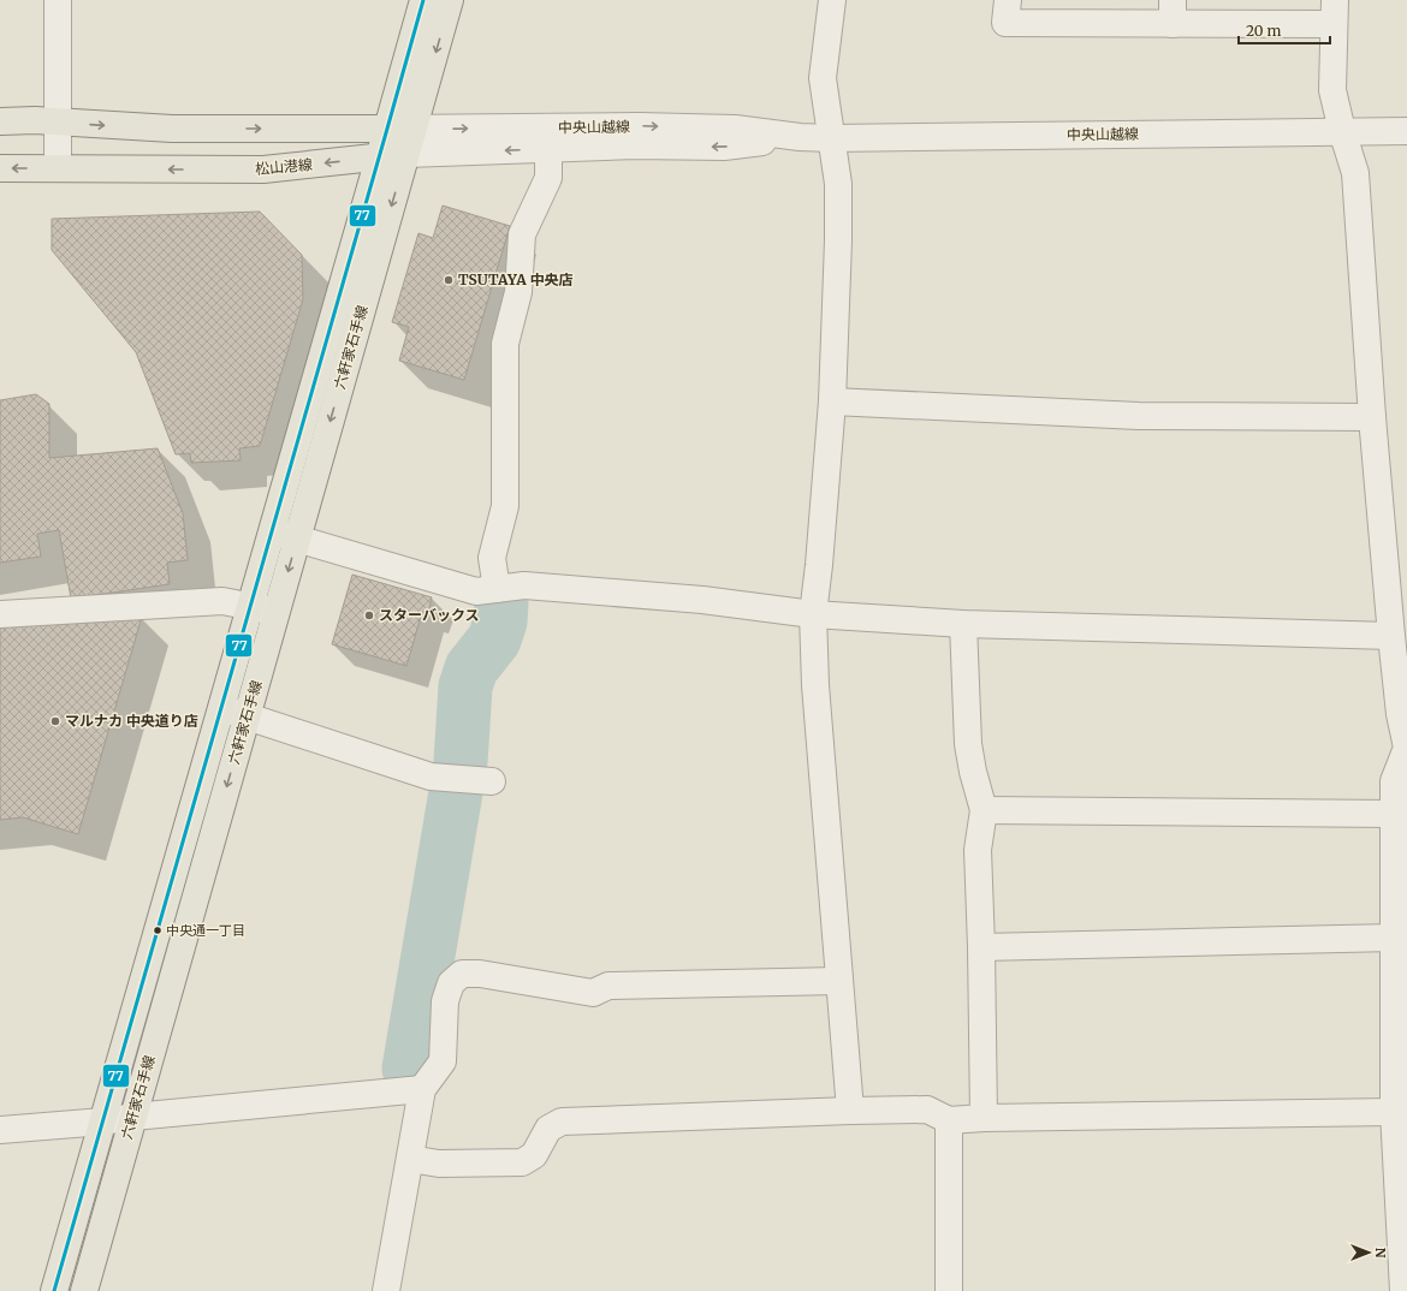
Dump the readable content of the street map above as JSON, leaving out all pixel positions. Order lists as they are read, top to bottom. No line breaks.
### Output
{"streets":{"main road":["松山港線","六軒家石手線"],"street":["中央山越線"]},"crossings":[["中央山越線","松山港線"],["中央山越線","六軒家石手線"],["松山港線","六軒家石手線"]],"places":["TSUTAYA 中央店","スターバックス","マルナカ 中央道り店","中央通一丁目"],"lines":["transit line 77"],"scale_bar":"20 m","north":"right"}
